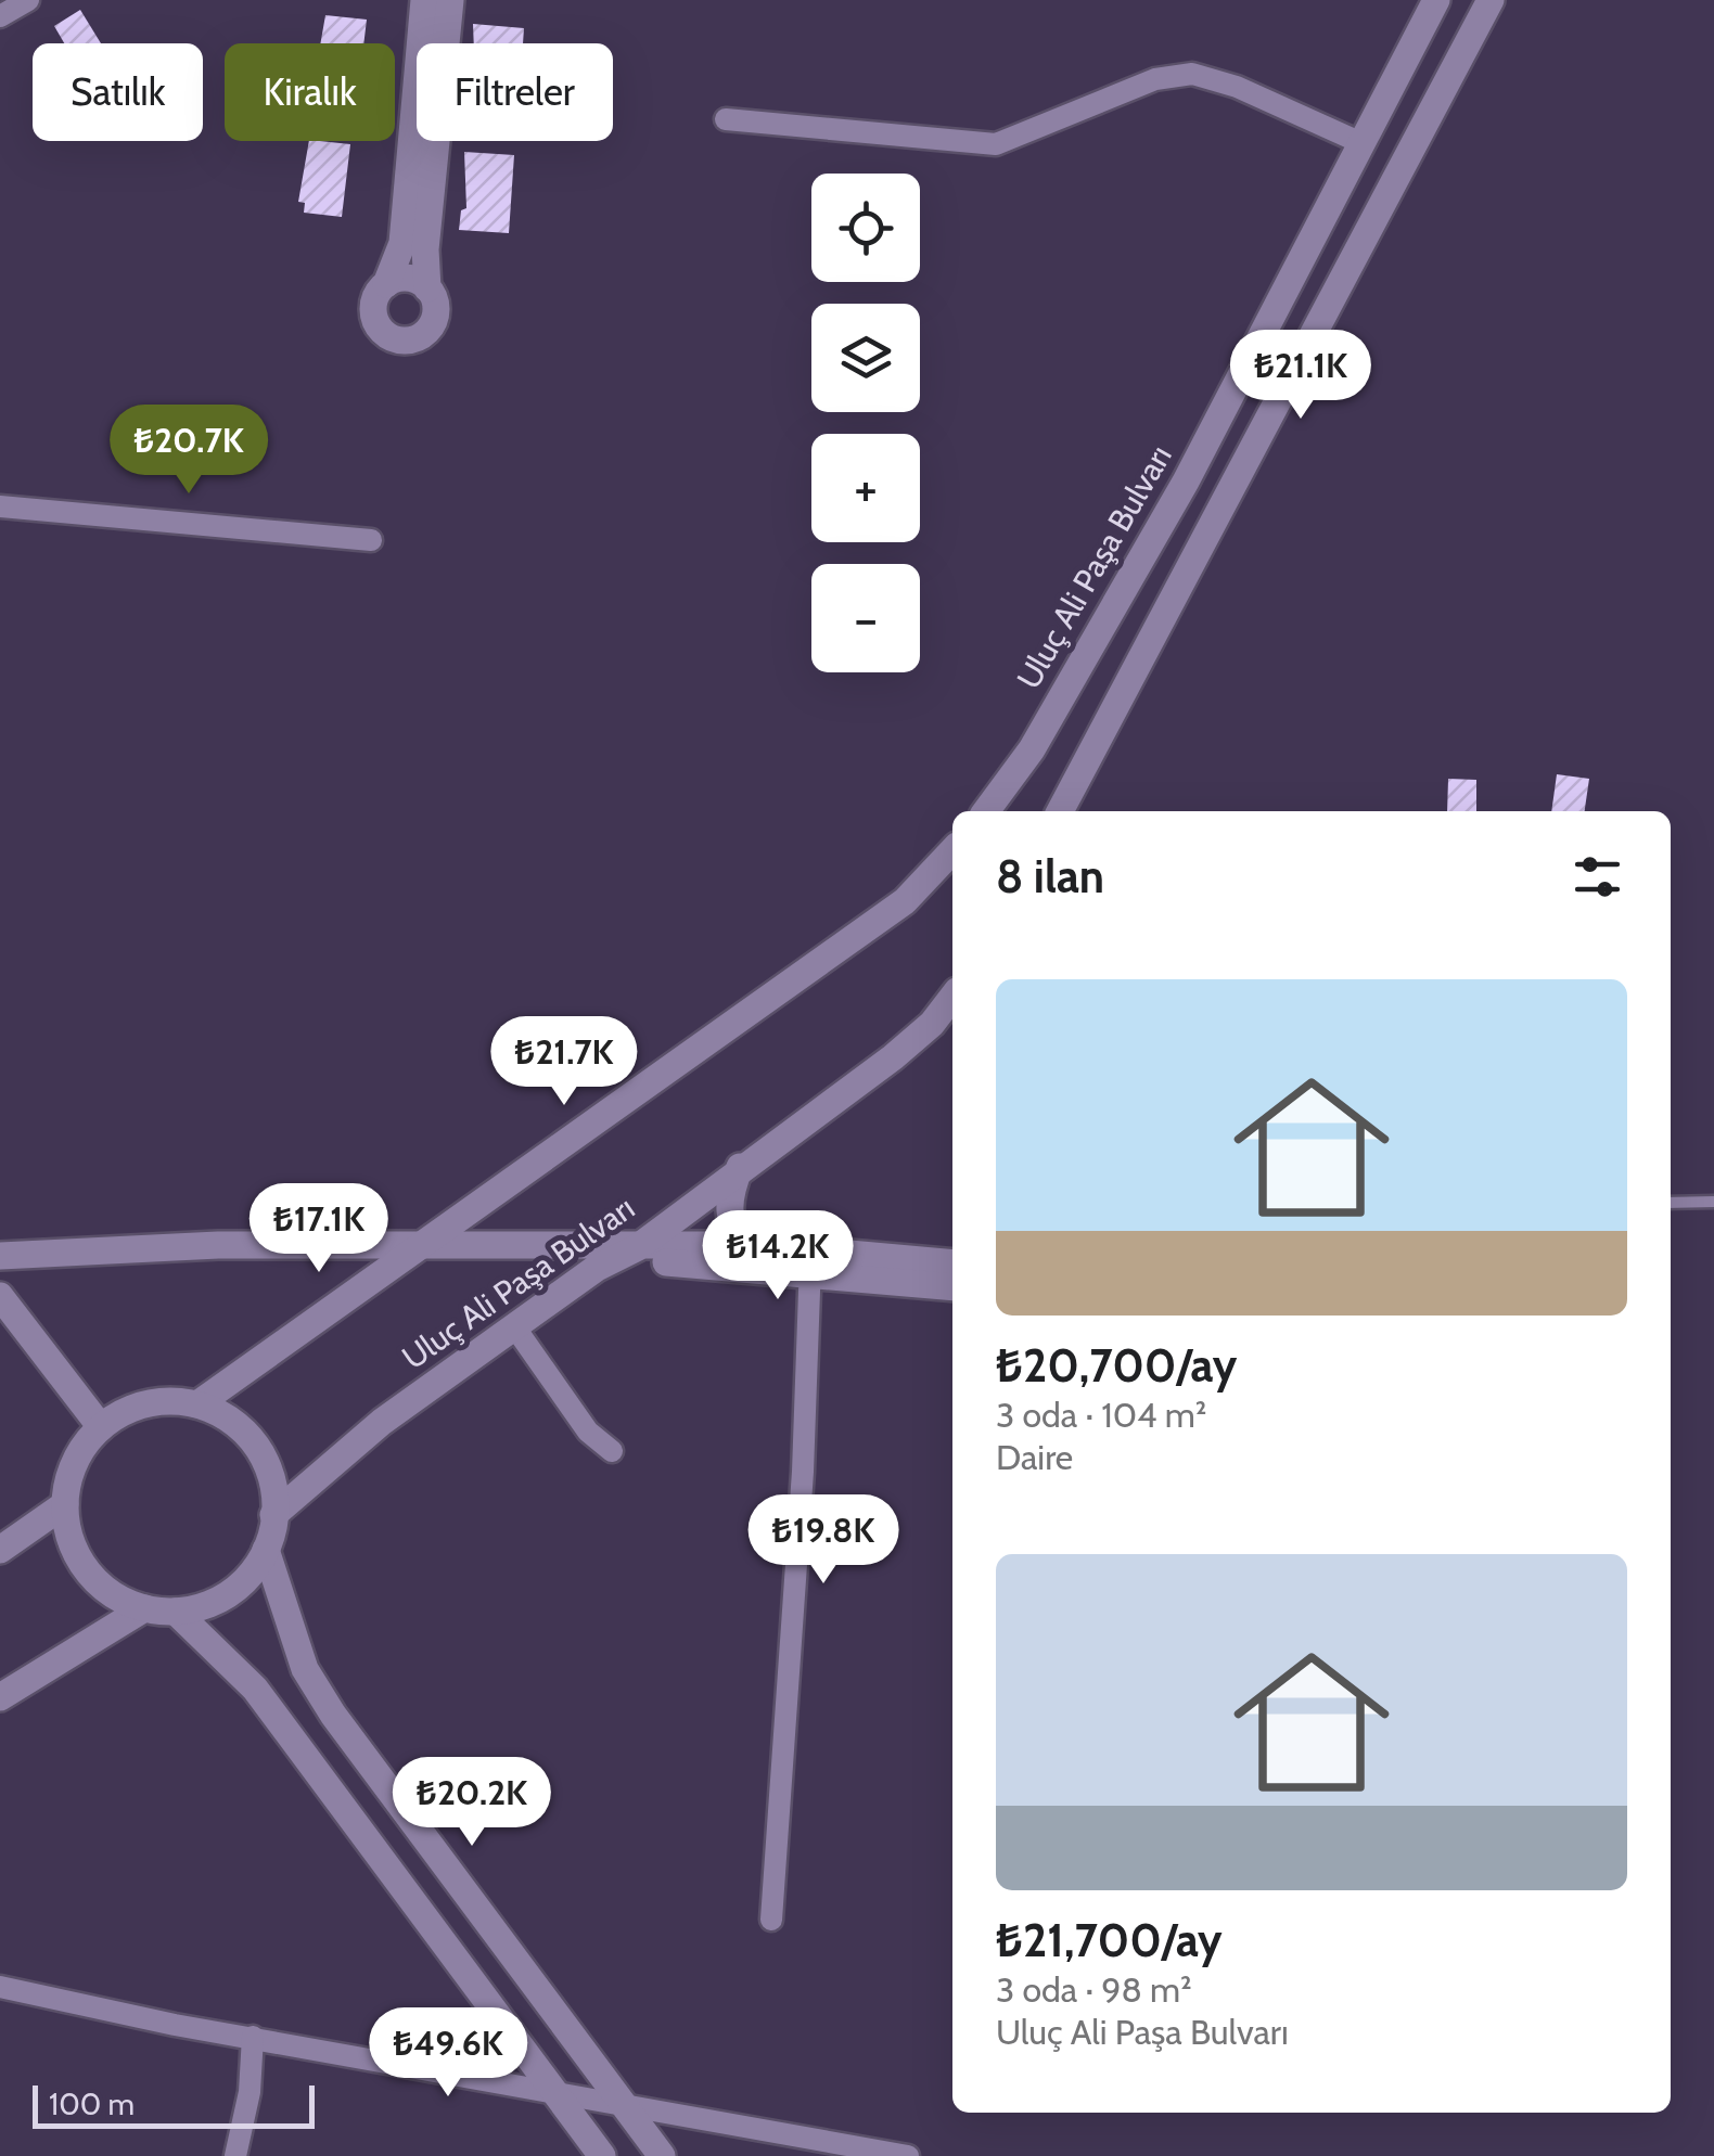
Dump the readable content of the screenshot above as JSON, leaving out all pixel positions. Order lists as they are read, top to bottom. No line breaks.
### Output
{"streets":{"street":["Uluç Ali Paşa Bulvarı"]},"scale_bar":"100 m","page":{"chip":["Satılık","Kiralık","Filtreler"],"map_buttons":["+","−"],"price":["₺21.1K","₺20.7K","₺21.7K","₺17.1K","₺14.2K","₺19.8K","₺20.2K","₺49.6K"],"heading":"8 ilan","list":[{"name":"₺20,700/ay","note":"3 oda · 104 m² · Daire"},{"name":"₺21,700/ay","note":"3 oda · 98 m² · Uluç Ali Paşa Bulvarı"}],"scale":"100 m"}}
